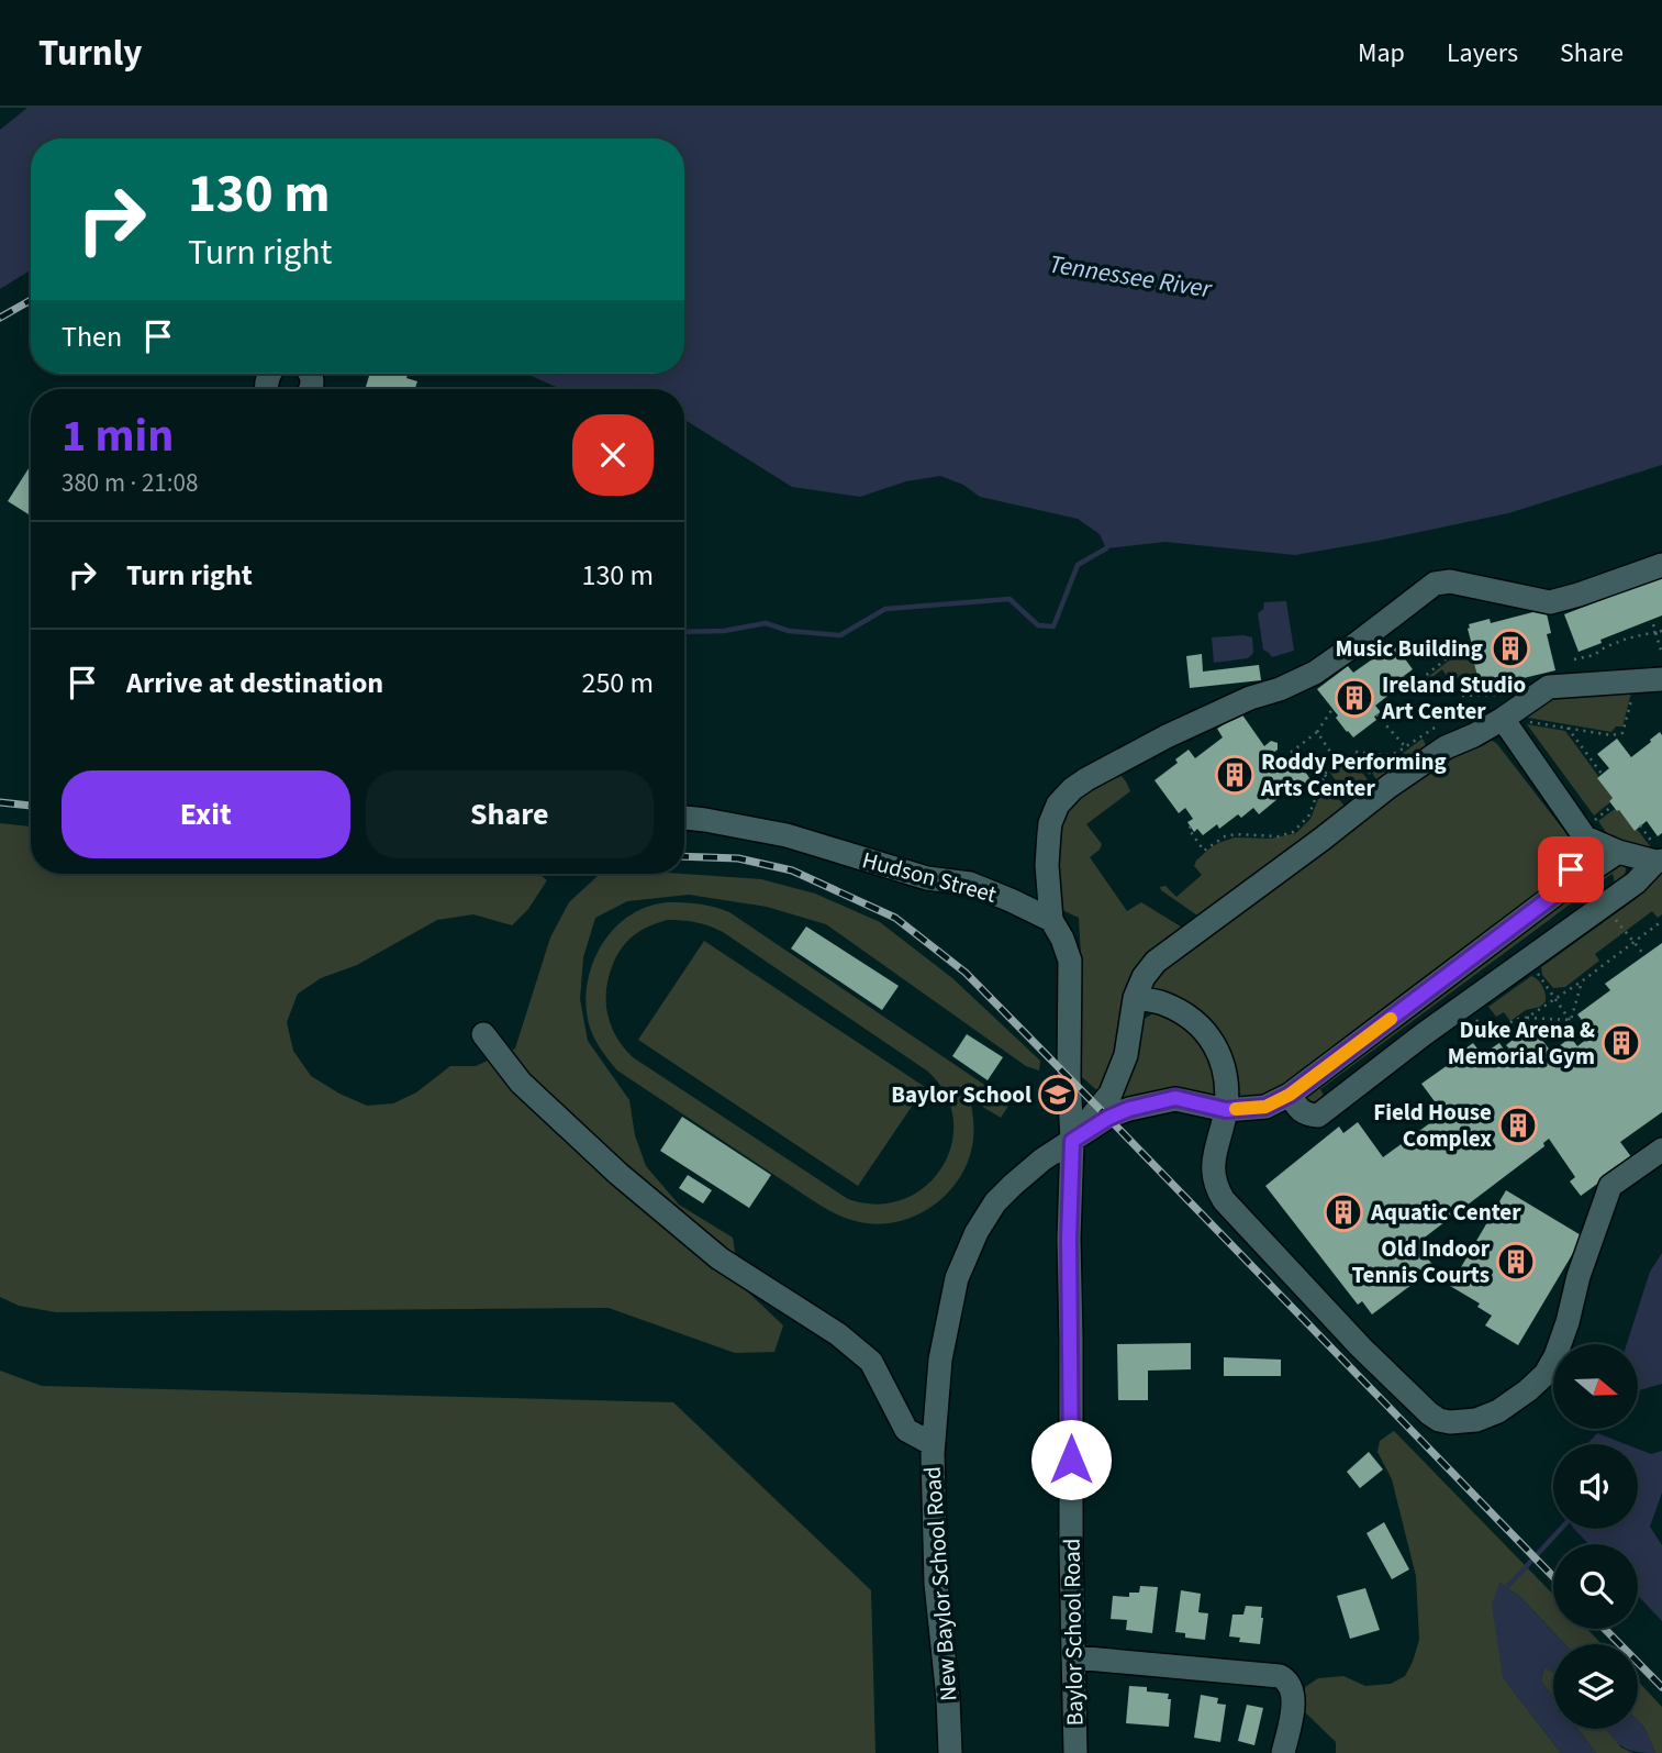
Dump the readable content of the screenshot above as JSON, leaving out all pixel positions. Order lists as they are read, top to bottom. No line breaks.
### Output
{"streets":{"street":["Hudson Street","New Baylor School Road","Baylor School Road"]},"crossings":[["New Baylor School Road","Baylor School Road"]],"water":["Tennessee River"],"places":{"building":["Music Building","Ireland Studio Art Center","Roddy Performing Arts Center","Duke Arena & Memorial Gym","Field House Complex","Aquatic Center","Old Indoor Tennis Courts"],"school or university":["Baylor School"]},"north":"right","page":{"header":"Turnly","nav":["Map","Layers","Share"],"turn":["130 m","Turn right"],"then":"Then","heading":["1 min","380 m · 21:08"],"list":[{"name":"Turn right","value":"130 m"},{"name":"Arrive at destination","value":"250 m"}],"buttons":["Exit","Share"]}}
